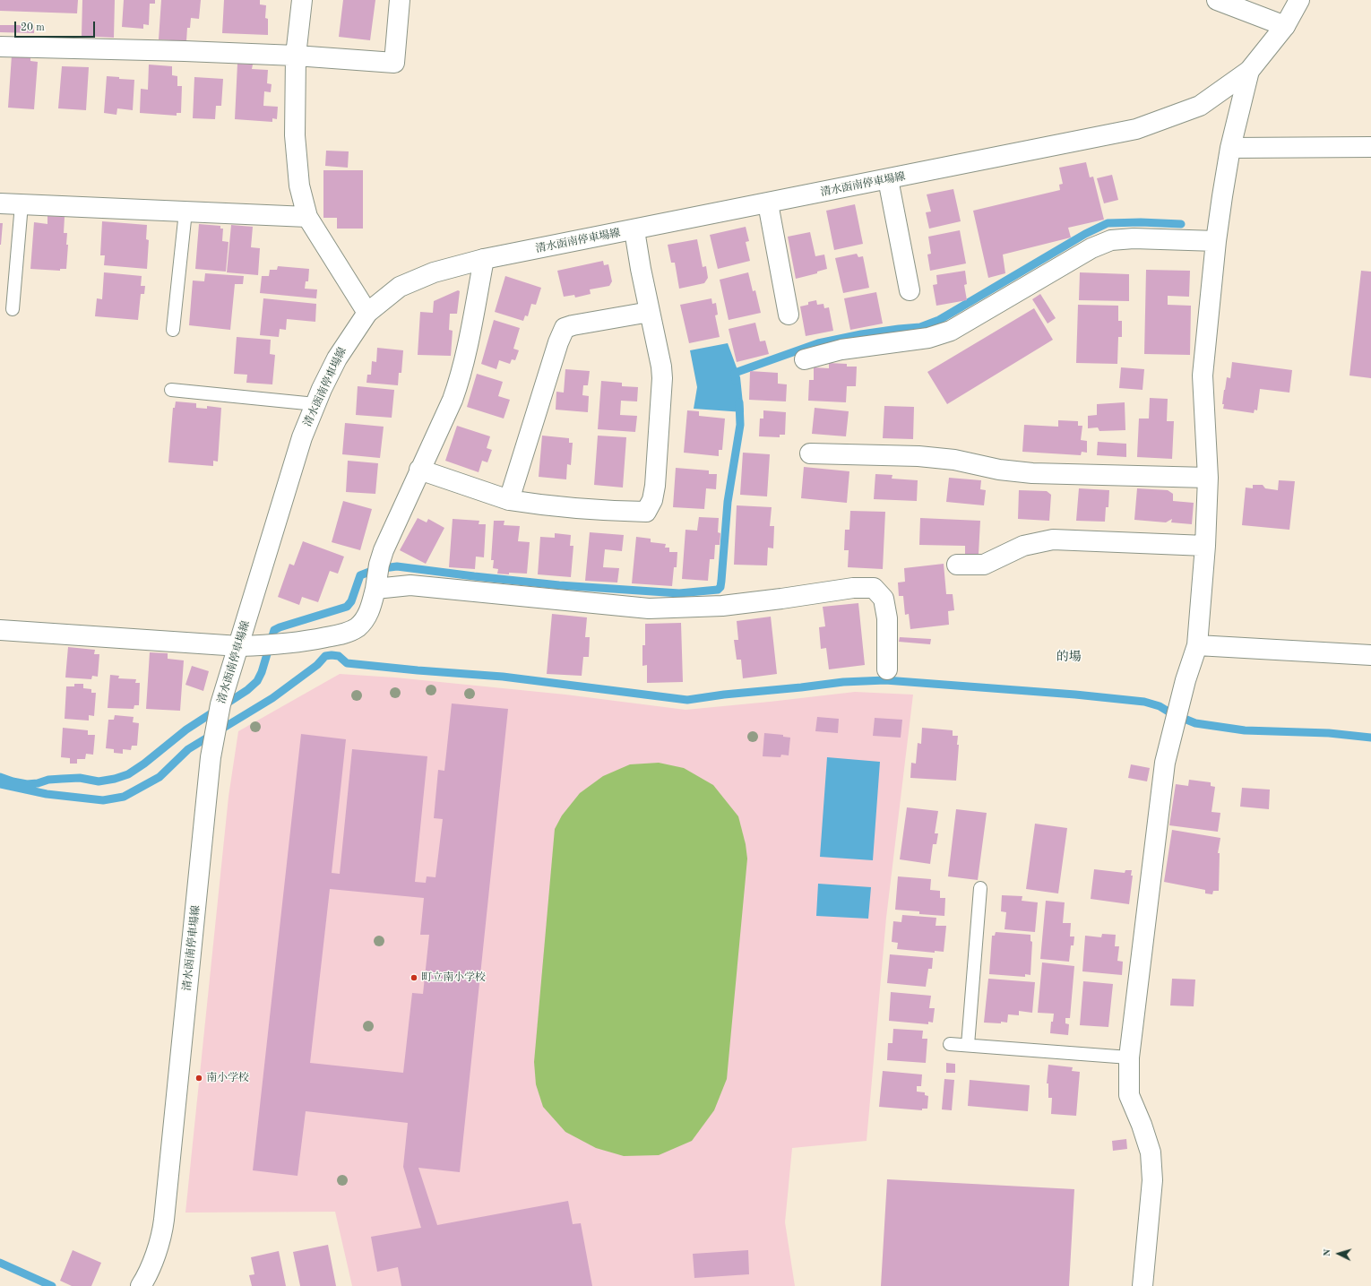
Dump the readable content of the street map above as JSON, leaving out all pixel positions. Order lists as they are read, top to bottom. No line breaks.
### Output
{"streets":{"street":["清水函南停車場線"]},"districts":["的場"],"places":["町立南小学校","南小学校"],"scale_bar":"20 m","north":"left"}
